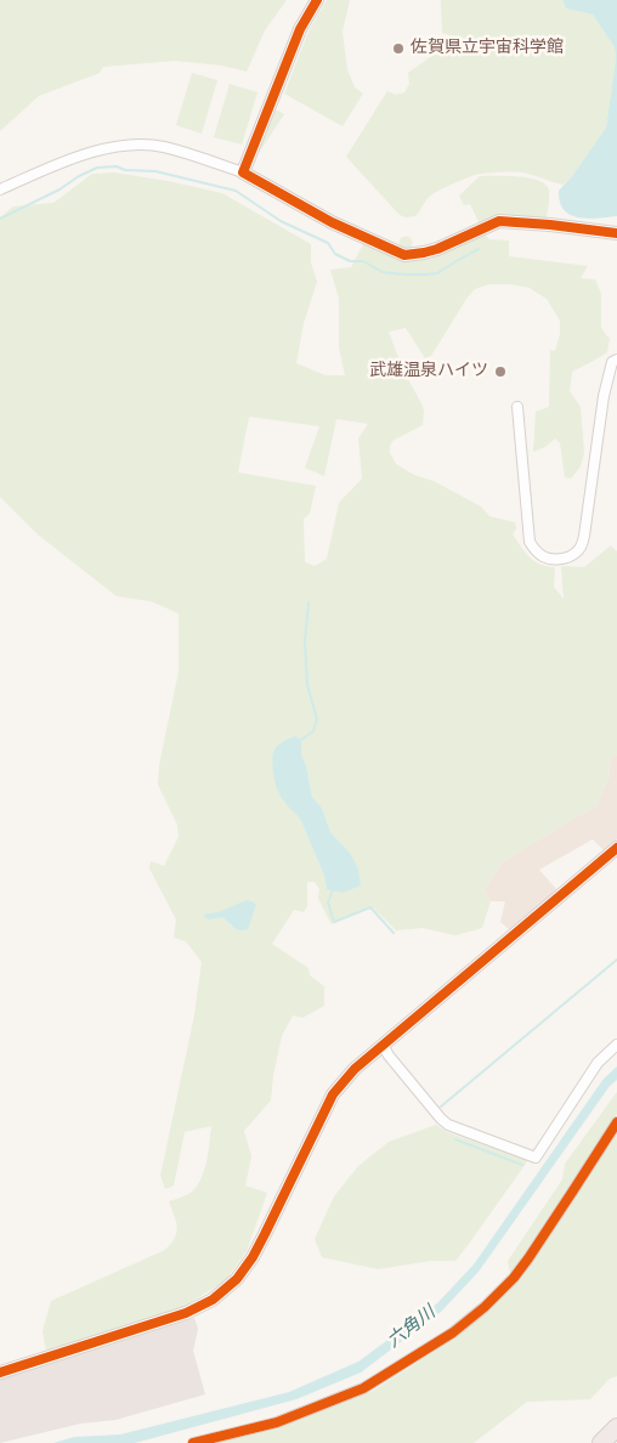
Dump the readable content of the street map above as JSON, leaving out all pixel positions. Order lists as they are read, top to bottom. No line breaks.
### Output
{"water":["六角川"],"places":["佐賀県立宇宙科学館","武雄温泉ハイツ"]}
